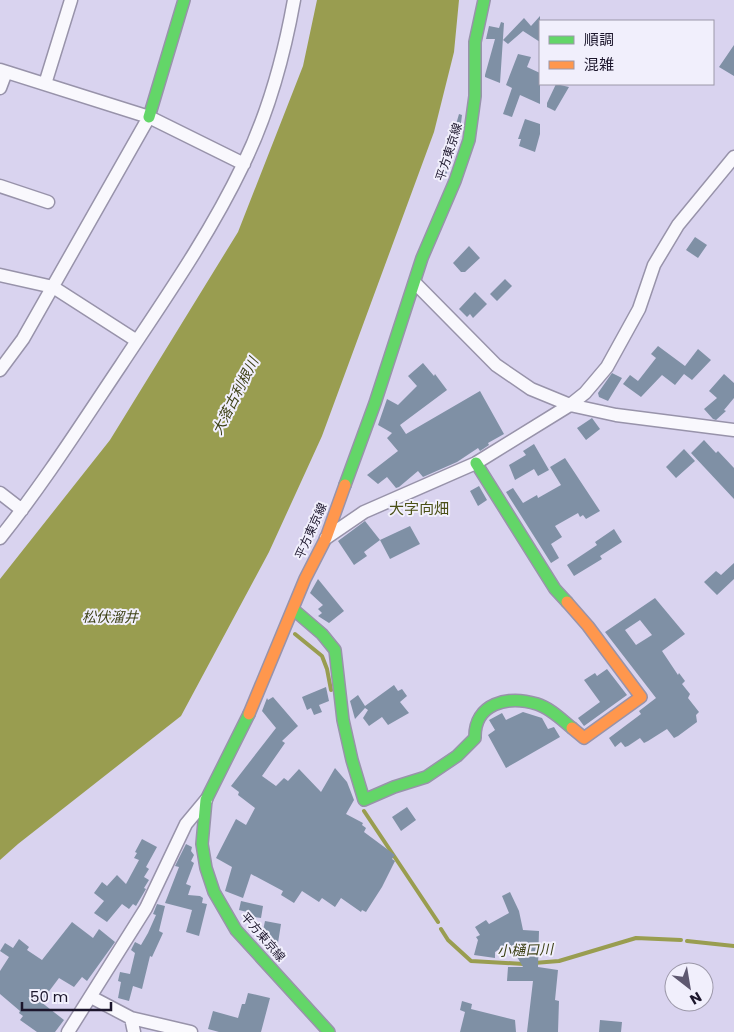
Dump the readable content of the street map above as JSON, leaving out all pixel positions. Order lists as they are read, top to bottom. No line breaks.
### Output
{"streets":{"main road":["平方東京線"]},"districts":["大字向畑"],"water":["大落古利根川","松伏溜井","小樋口川"],"legend":["順調","混雑"],"scale_bar":"50 m","north":"bottom right"}
